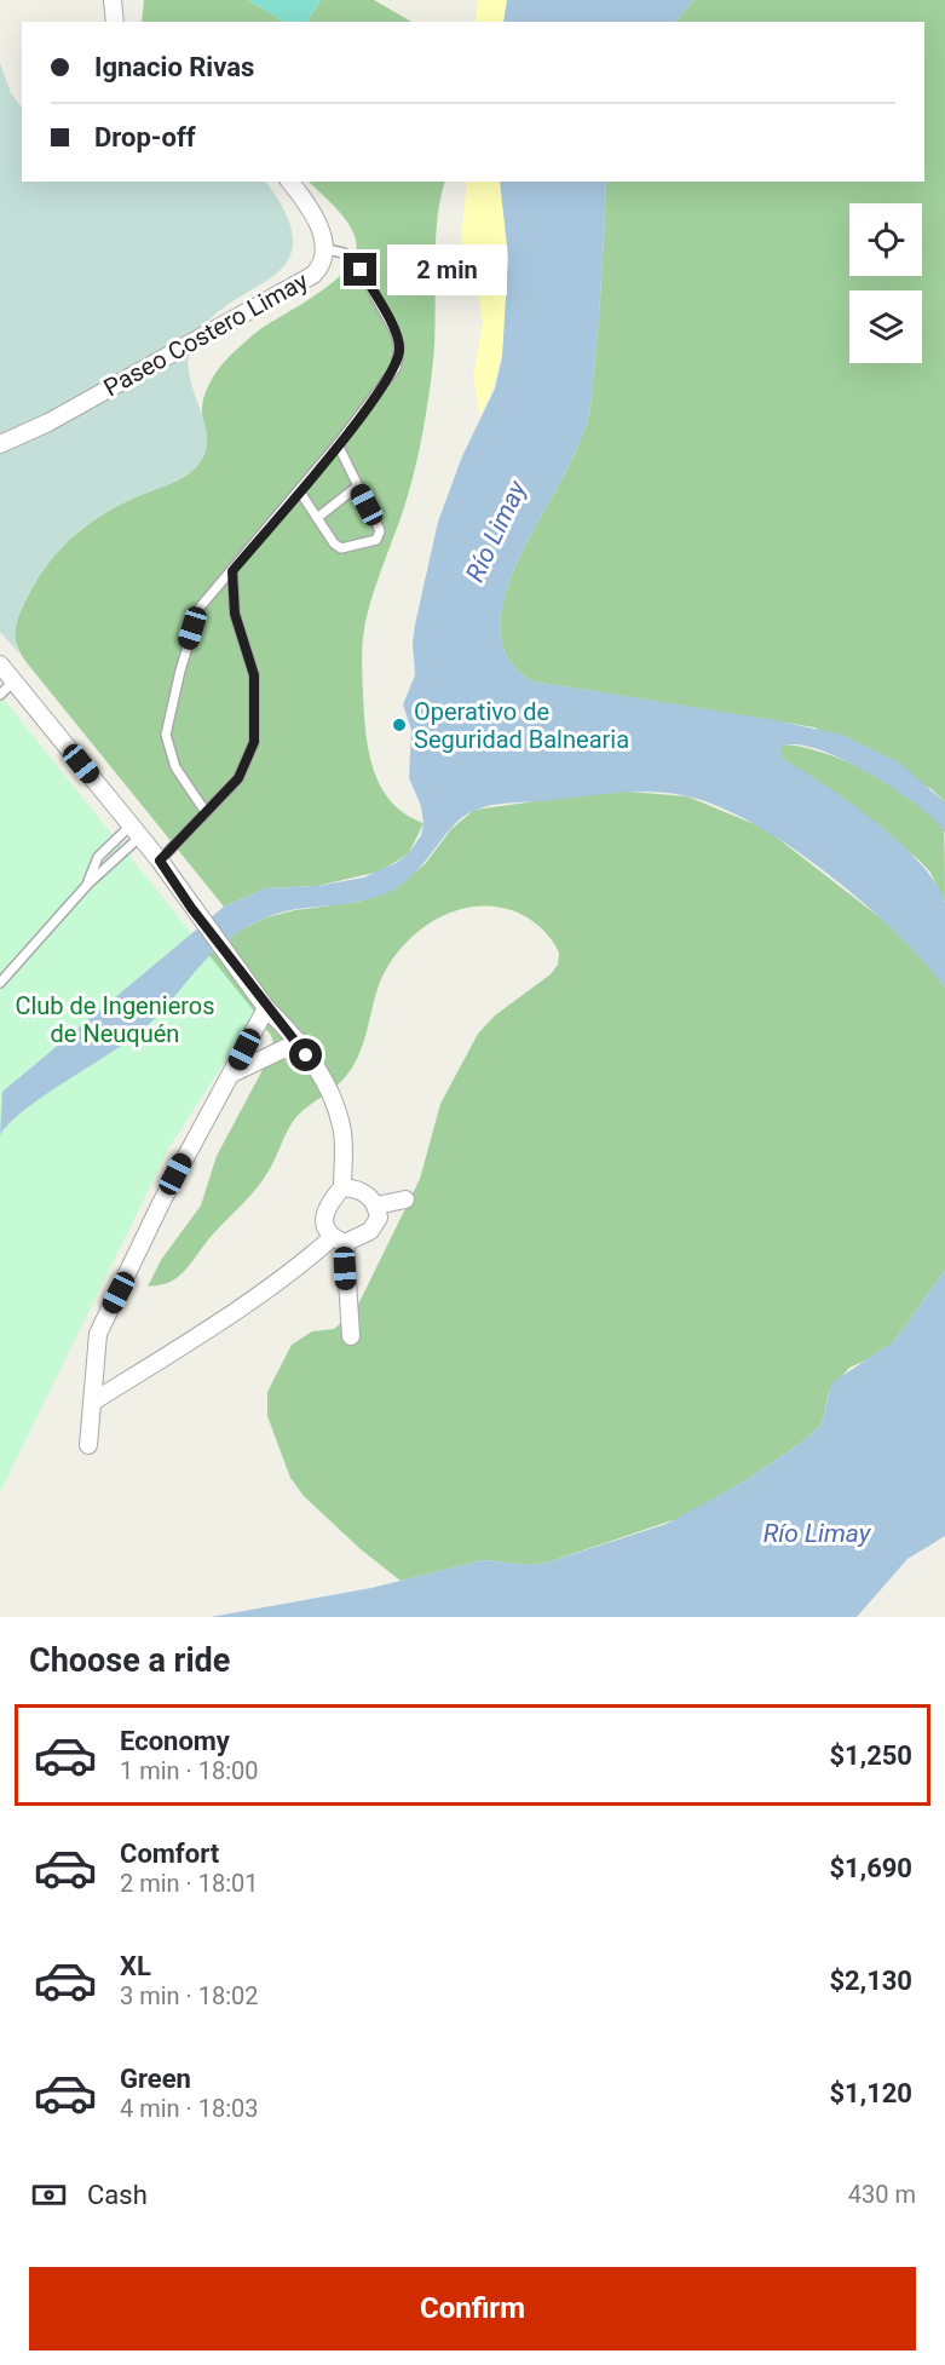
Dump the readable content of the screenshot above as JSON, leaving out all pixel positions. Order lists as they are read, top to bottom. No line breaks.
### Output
{"streets":{"street":["Paseo Costero Limay"]},"water":["Río Limay"],"parks":["Club de Ingenieros de Neuquén"],"places":["Operativo de Seguridad Balnearia"],"page":{"banner":["Ignacio Rivas","Drop-off"],"bubble":"2 min","heading":"Choose a ride","list":[{"name":"Economy","note":"1 min · 18:00","value":"$1,250"},{"name":"Comfort","note":"2 min · 18:01","value":"$1,690"},{"name":"XL","note":"3 min · 18:02","value":"$2,130"},{"name":"Green","note":"4 min · 18:03","value":"$1,120"}],"pay":["Cash","430 m"],"buttons":"Confirm"}}
